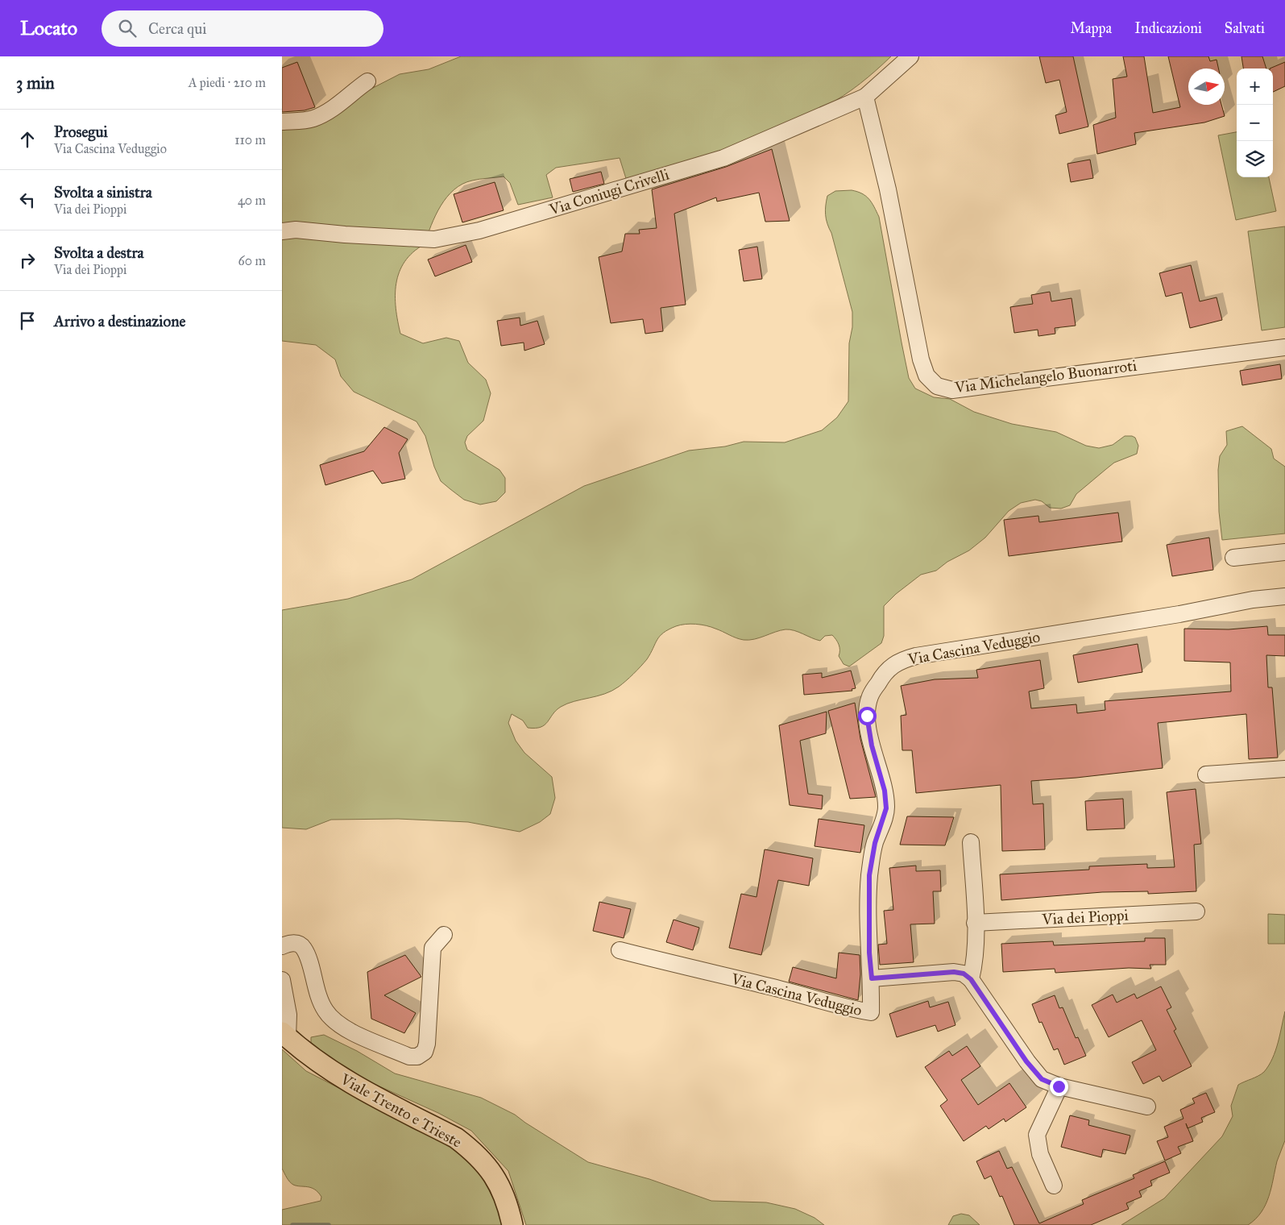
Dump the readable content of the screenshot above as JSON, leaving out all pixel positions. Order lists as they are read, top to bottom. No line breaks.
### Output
{"streets":{"main road":["Viale Trento e Trieste"],"street":["Via Coniugi Crivelli","Via Michelangelo Buonarroti","Via Cascina Veduggio","Via dei Pioppi"]},"crossings":[["Via Coniugi Crivelli","Via Michelangelo Buonarroti"]],"north":"right","page":{"header":"Locato","search":"Cerca qui","nav":["Mappa","Indicazioni","Salvati"],"heading":["3 min","A piedi · 210 m"],"map_buttons":["+","−"],"list":[["Prosegui","Via Cascina Veduggio","110 m"],["Svolta a sinistra","Via dei Pioppi","40 m"],["Svolta a destra","Via dei Pioppi","60 m"],"Arrivo a destinazione"]}}
